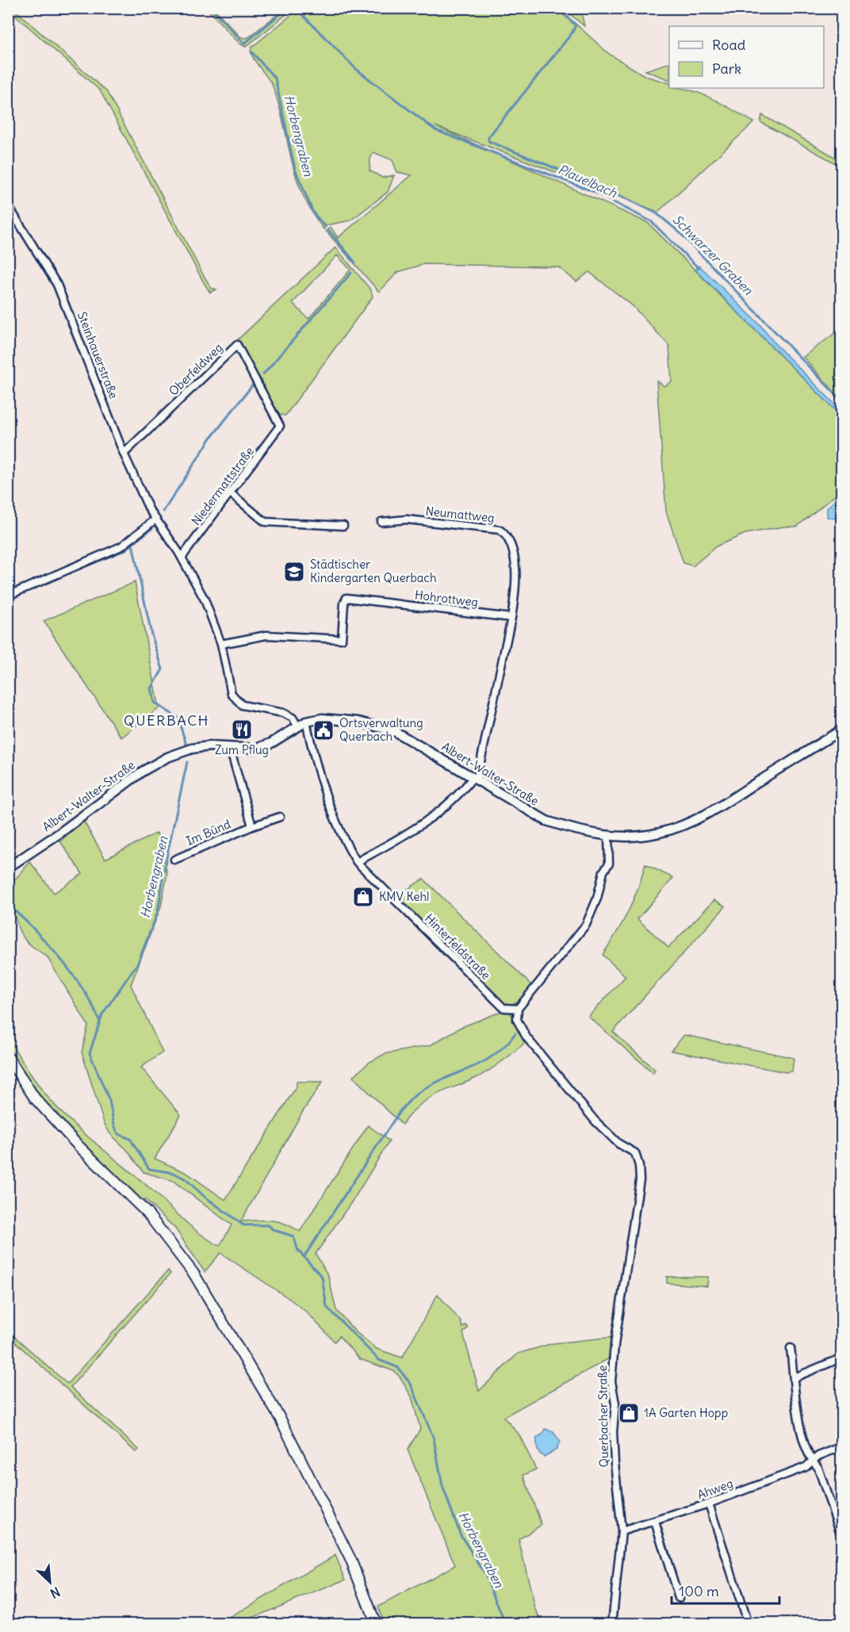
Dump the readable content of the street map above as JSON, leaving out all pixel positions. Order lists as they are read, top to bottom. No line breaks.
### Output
{"streets":{"street":["Steinhauerstraße","Oberfeldweg","Niedermattstraße","Neumattweg","Hohrottweg","Albert-Walter-Straße","Im Bünd","Hinterfeldstraße","Querbacher Straße","Ahweg"]},"crossings":[["Steinhauerstraße","Oberfeldweg"],["Steinhauerstraße","Niedermattstraße"],["Steinhauerstraße","Hohrottweg"],["Steinhauerstraße","Albert-Walter-Straße"],["Steinhauerstraße","Hinterfeldstraße"],["Oberfeldweg","Niedermattstraße"],["Neumattweg","Hohrottweg"],["Albert-Walter-Straße","Hinterfeldstraße"],["Hinterfeldstraße","Querbacher Straße"],["Querbacher Straße","Ahweg"]],"districts":["QUERBACH"],"water":["Horbengraben","Plauelbach","Schwarzer Graben"],"places":{"school or university":["Städtischer Kindergarten Querbach"],"restaurant":["Zum Pflug"],"public building":["Ortsverwaltung Querbach"],"shop":["KMV Kehl","1A Garten Hopp"]},"legend":["Road","Park"],"scale_bar":"100 m","north":"bottom right"}
